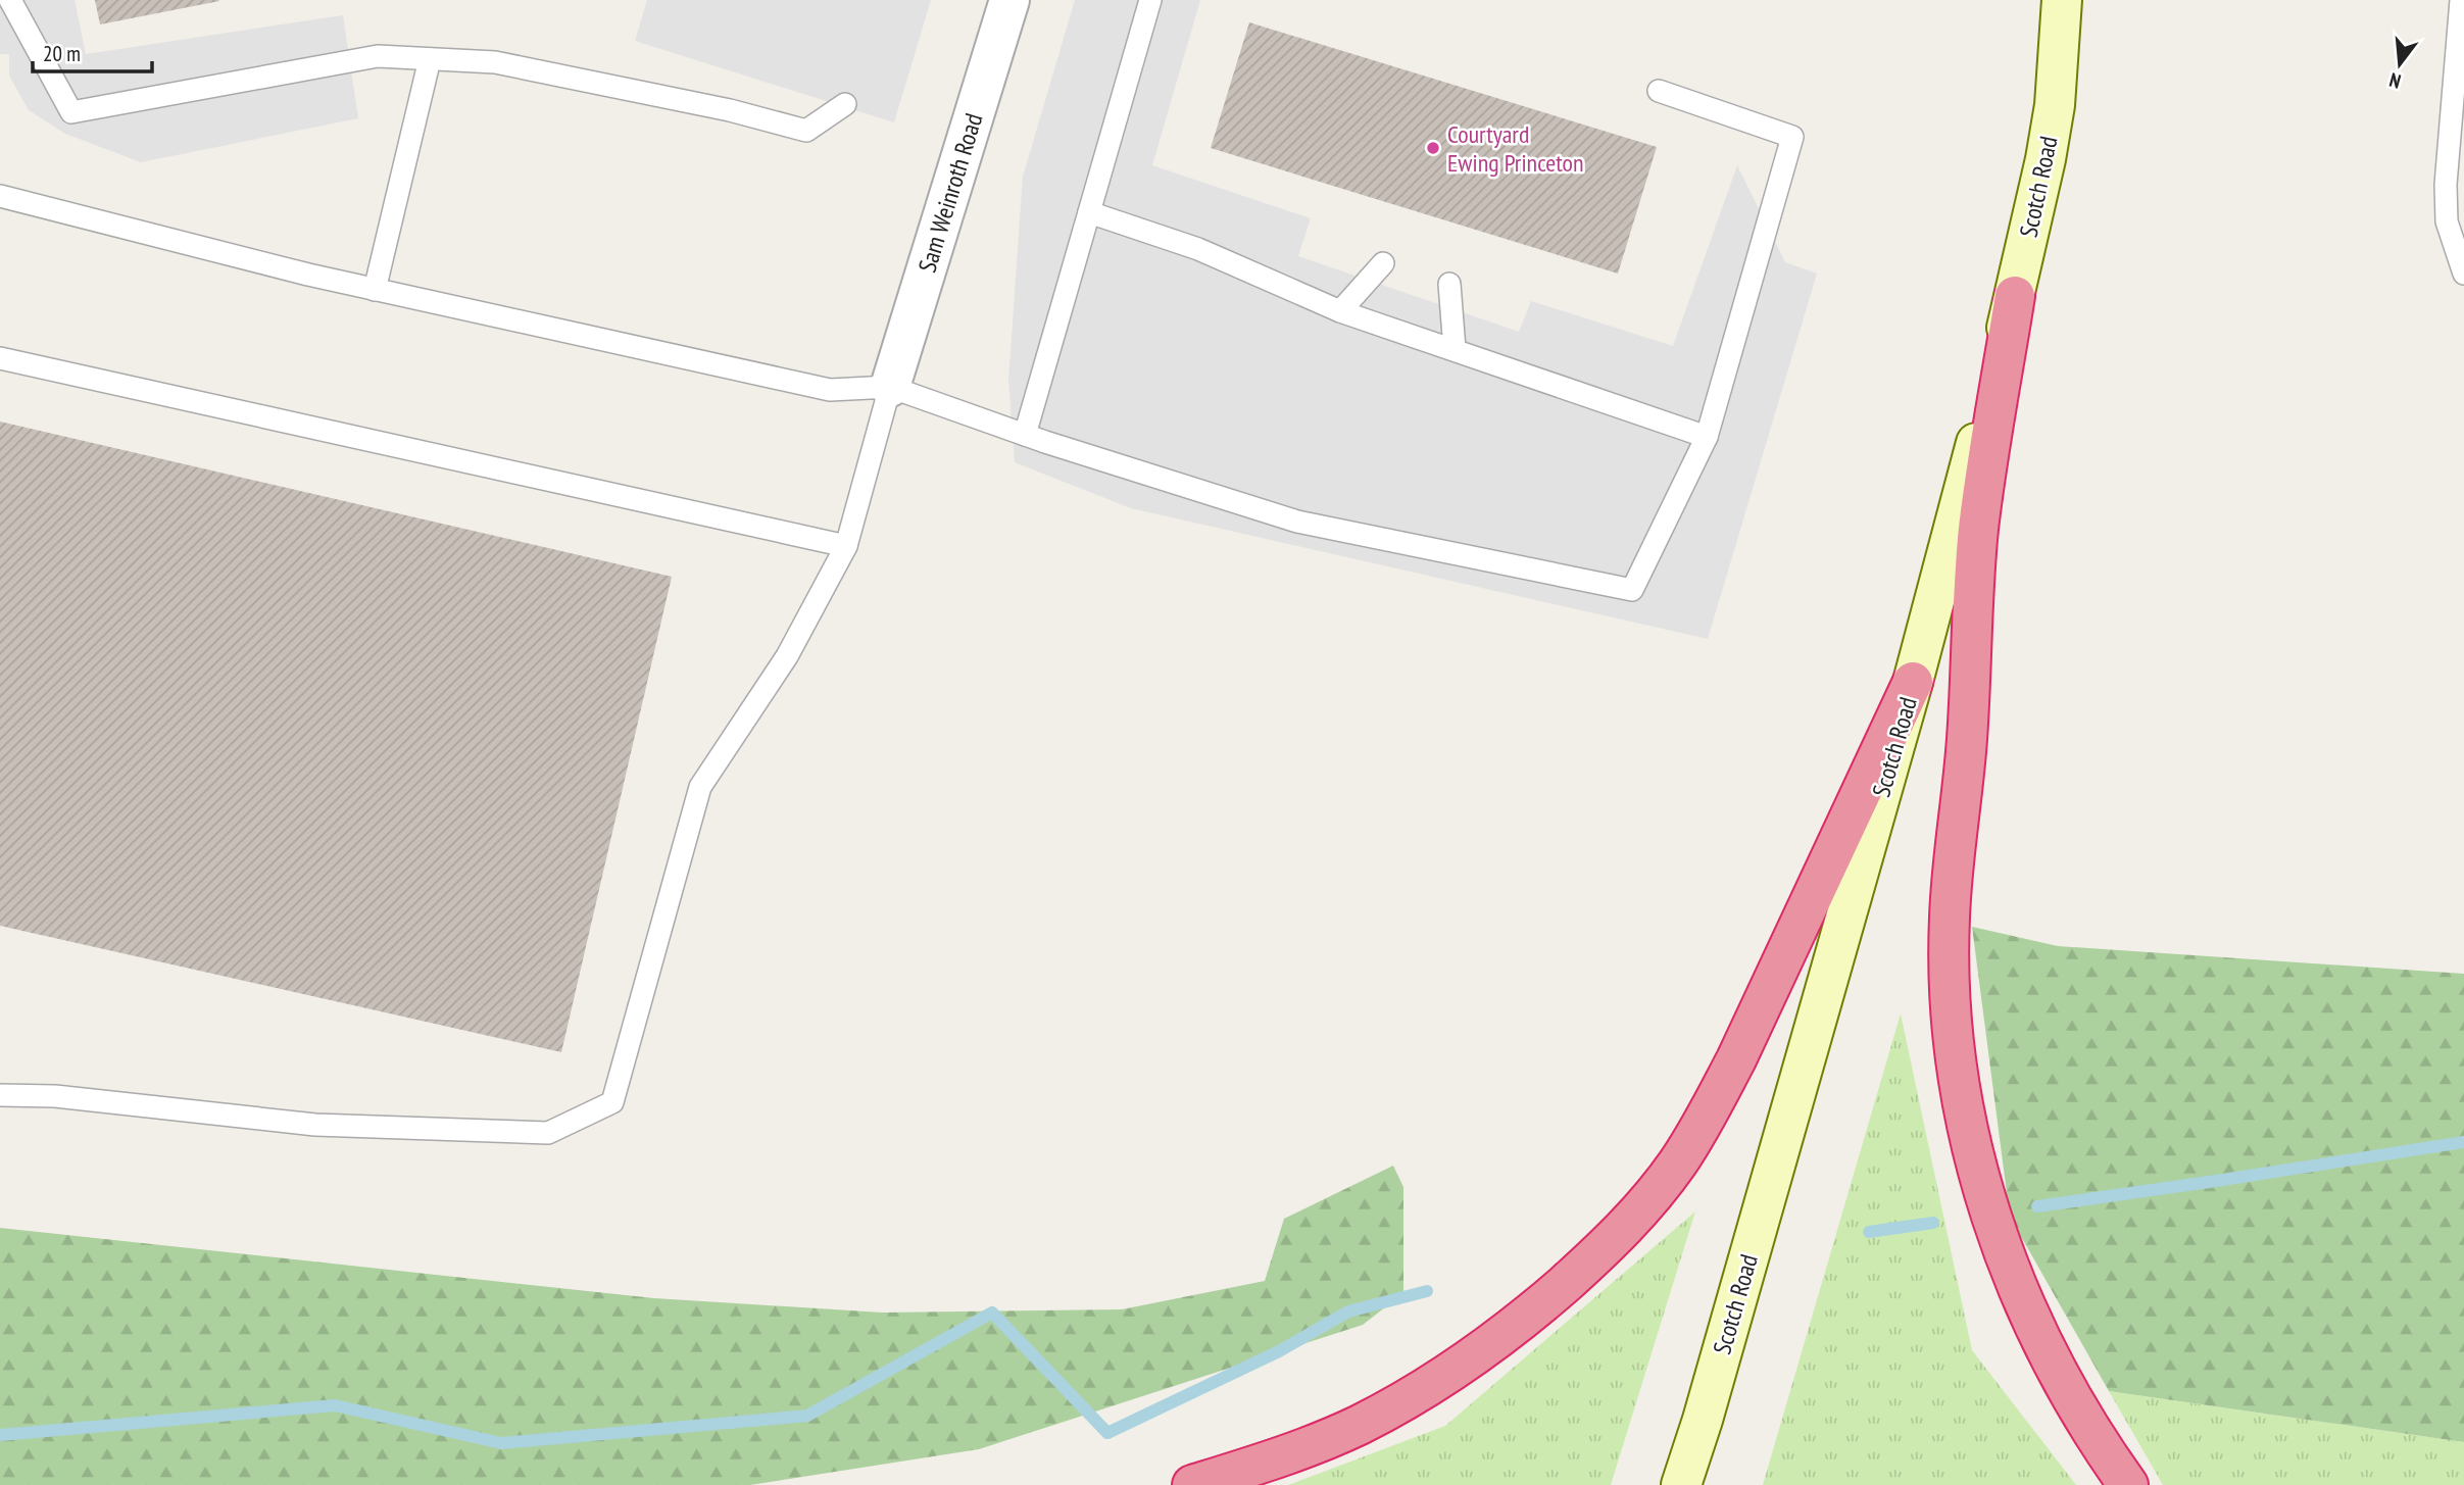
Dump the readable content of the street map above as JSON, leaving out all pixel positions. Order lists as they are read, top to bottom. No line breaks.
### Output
{"streets":{"main road":["Scotch Road"],"street":["Sam Weinroth Road"]},"places":["Courtyard Ewing Princeton"],"scale_bar":"20 m","north":"bottom"}
